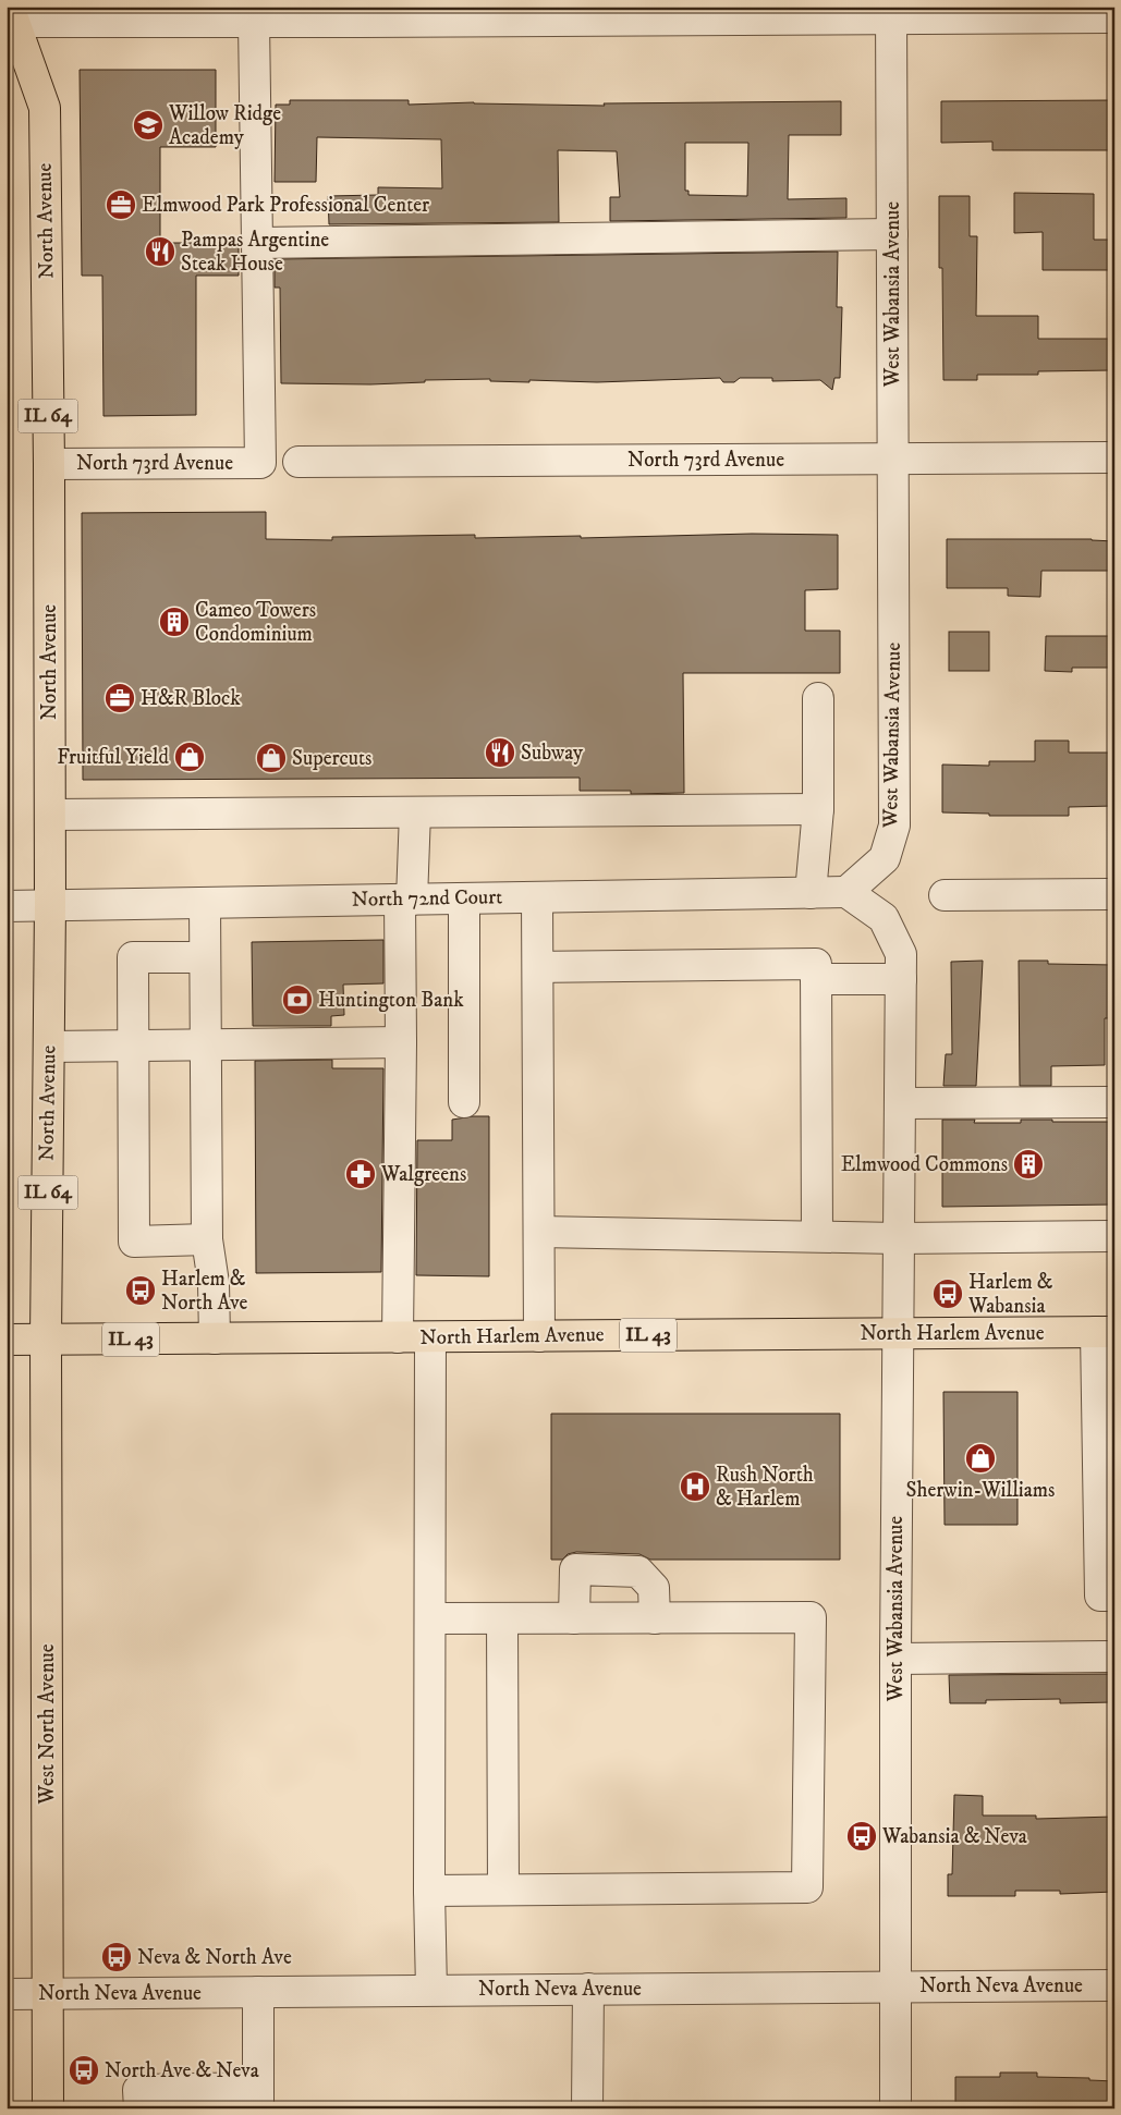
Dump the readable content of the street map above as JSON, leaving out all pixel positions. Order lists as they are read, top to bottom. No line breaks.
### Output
{"streets":{"main road":["North Avenue","IL 64","North Harlem Avenue","IL 43","West North Avenue"],"street":["West Wabansia Avenue","North 73rd Avenue","North 72nd Court","North Neva Avenue"]},"crossings":[["North Avenue","North 73rd Avenue"],["North Avenue","North 72nd Court"],["North Avenue","North Harlem Avenue"],["North Avenue","West North Avenue"],["West Wabansia Avenue","North 73rd Avenue"],["West Wabansia Avenue","North 72nd Court"],["West Wabansia Avenue","North Harlem Avenue"],["West Wabansia Avenue","North Neva Avenue"],["North Harlem Avenue","West North Avenue"],["West North Avenue","North Neva Avenue"]],"places":{"school or university":["Willow Ridge Academy"],"office":["Elmwood Park Professional Center","H&R Block"],"restaurant":["Pampas Argentine Steak House","Subway"],"building":["Cameo Towers Condominium","Elmwood Commons"],"shop":["Fruitful Yield","Supercuts","Sherwin-Williams"],"bank":["Huntington Bank"],"pharmacy":["Walgreens"],"bus stop":["Harlem & North Ave","Harlem & Wabansia","Wabansia & Neva","Neva & North Ave","North Ave & Neva"],"hospital":["Rush North & Harlem"]}}
